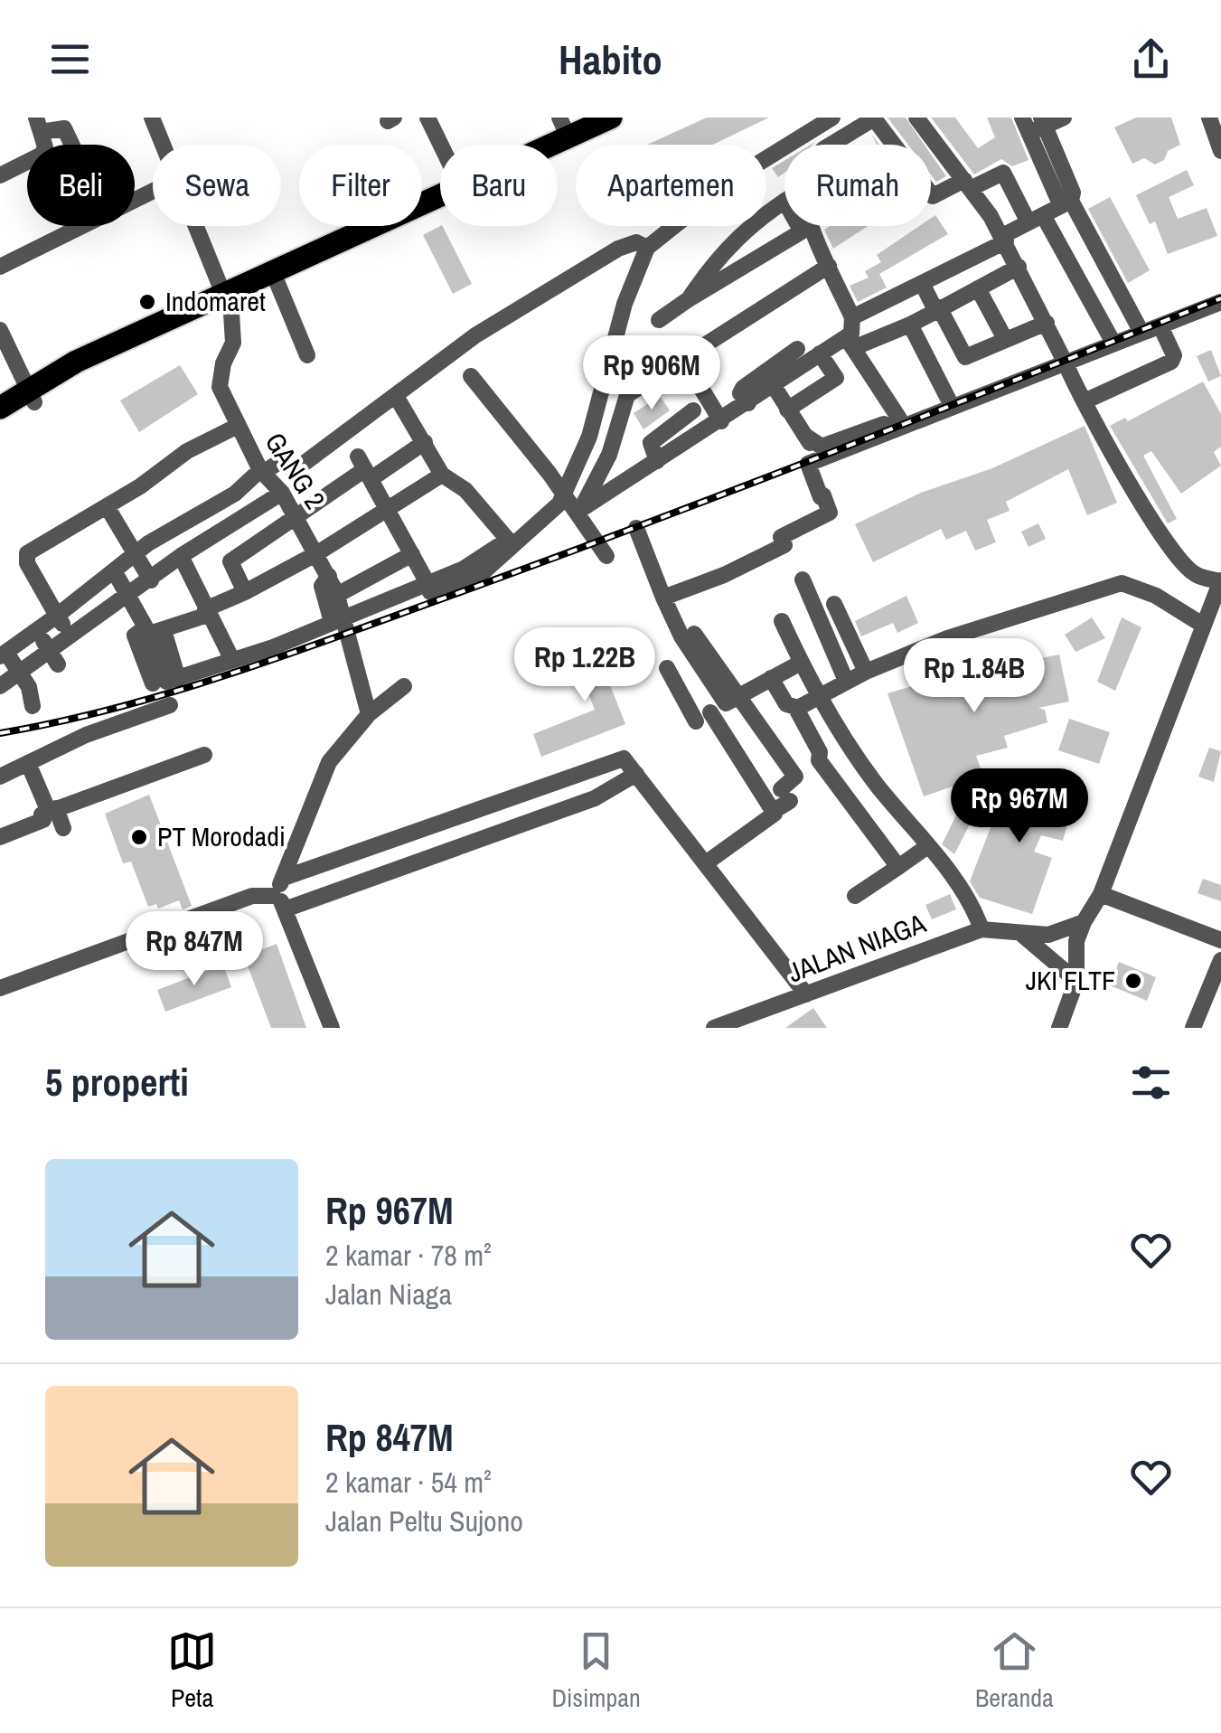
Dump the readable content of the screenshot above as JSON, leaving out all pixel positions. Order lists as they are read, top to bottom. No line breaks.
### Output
{"streets":{"street":["GANG 2","JALAN NIAGA"]},"places":["Indomaret","PT Morodadi","JKI FLTF"],"page":{"header":"Habito","chip":["Beli","Sewa","Filter","Baru","Apartemen","Rumah"],"price":["Rp 906M","Rp 1.22B","Rp 1.84B","Rp 967M","Rp 847M"],"heading":"5 properti","list":[{"name":"Rp 967M","note":"2 kamar · 78 m² · Jalan Niaga"},{"name":"Rp 847M","note":"2 kamar · 54 m² · Jalan Peltu Sujono"}],"tabs":["Peta","Disimpan","Beranda"]}}
